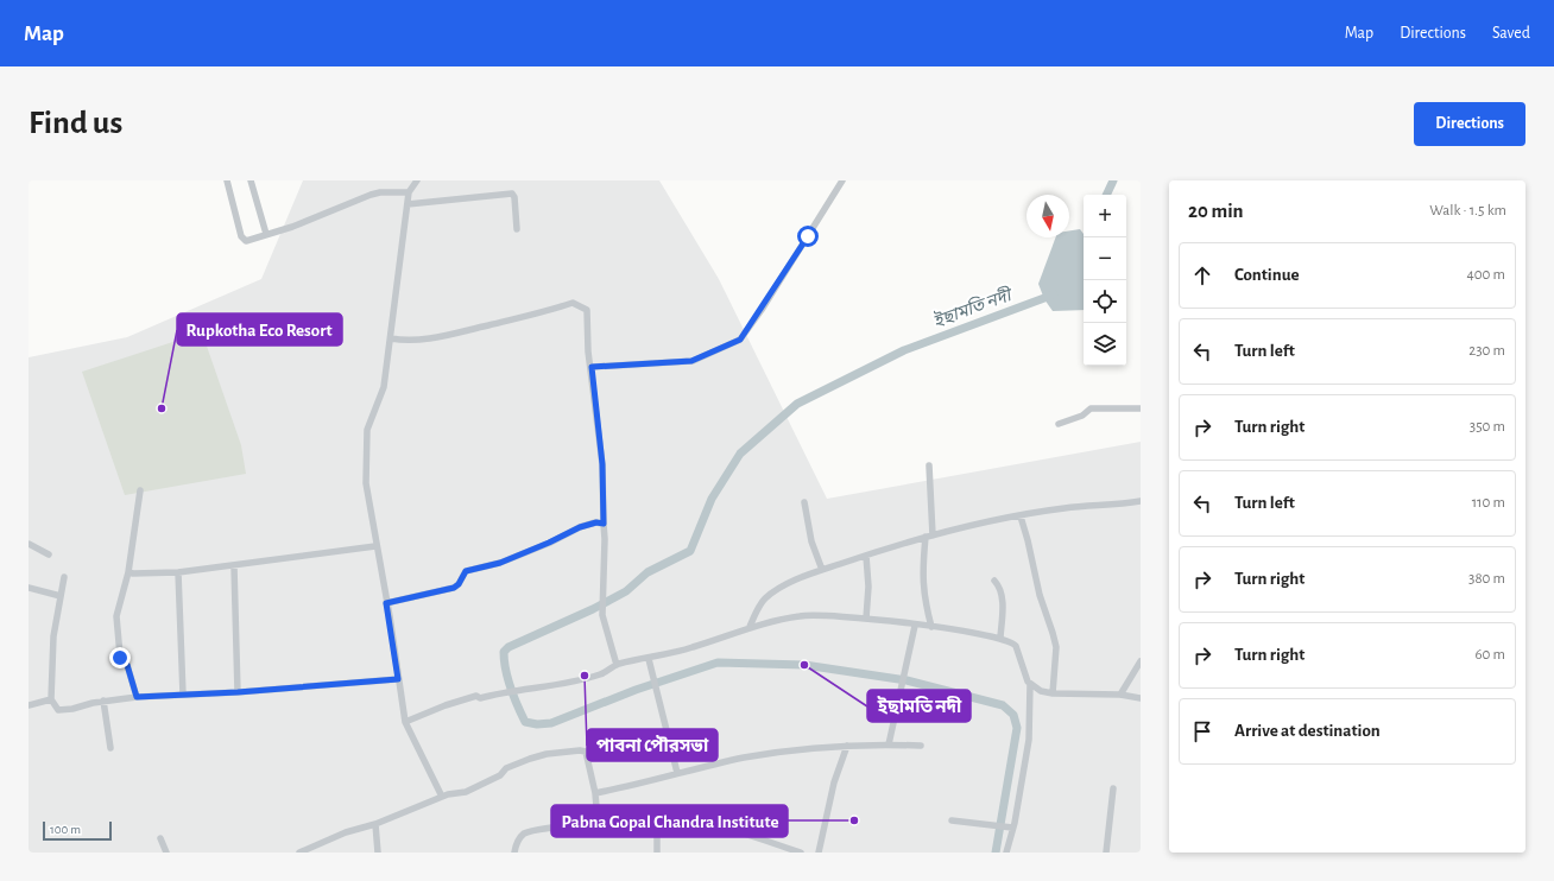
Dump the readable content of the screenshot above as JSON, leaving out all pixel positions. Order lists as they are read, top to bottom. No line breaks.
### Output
{"water":["ইছামতি নদী"],"places":["Rupkotha Eco Resort","ইছামতি নদী","পাবনা পৌরসভা","Pabna Gopal Chandra Institute"],"scale_bar":"100 m","north":"bottom","page":{"header":"Map","nav":["Map","Directions","Saved"],"buttons":"Directions","title":"Find us","heading":["20 min","Walk · 1.5 km"],"map_buttons":["+","−"],"list":[["Continue","400 m"],["Turn left","230 m"],["Turn right","350 m"],["Turn left","110 m"],["Turn right","380 m"],["Turn right","60 m"],"Arrive at destination"],"scale":"100 m"}}
